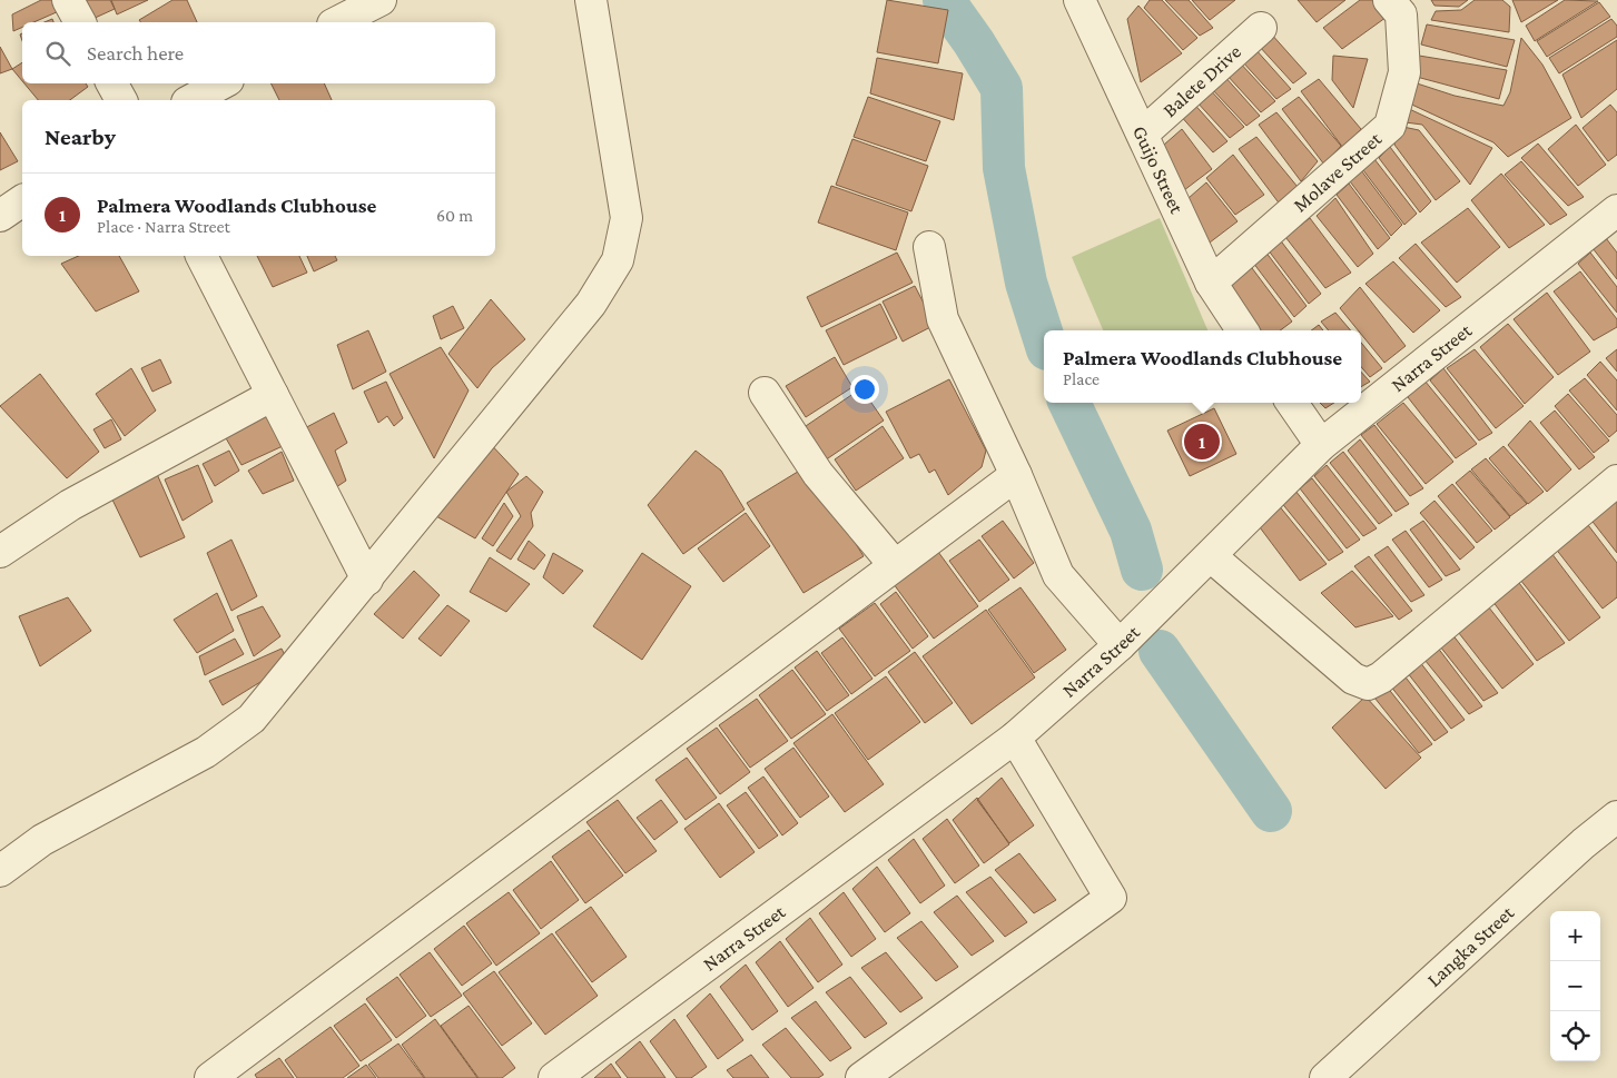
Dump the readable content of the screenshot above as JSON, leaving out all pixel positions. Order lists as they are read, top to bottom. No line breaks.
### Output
{"streets":{"street":["Balete Drive","Guijo Street","Molave Street","Narra Street","Langka Street"]},"crossings":[["Balete Drive","Guijo Street"],["Guijo Street","Molave Street"]],"page":{"search":"Search here","heading":"Nearby","list":[{"mark":"1","name":"Palmera Woodlands Clubhouse","note":"Place · Narra Street","value":"60 m"}],"popup":["Palmera Woodlands Clubhouse","Place"],"pins":"1","map_buttons":["+","−"]}}
